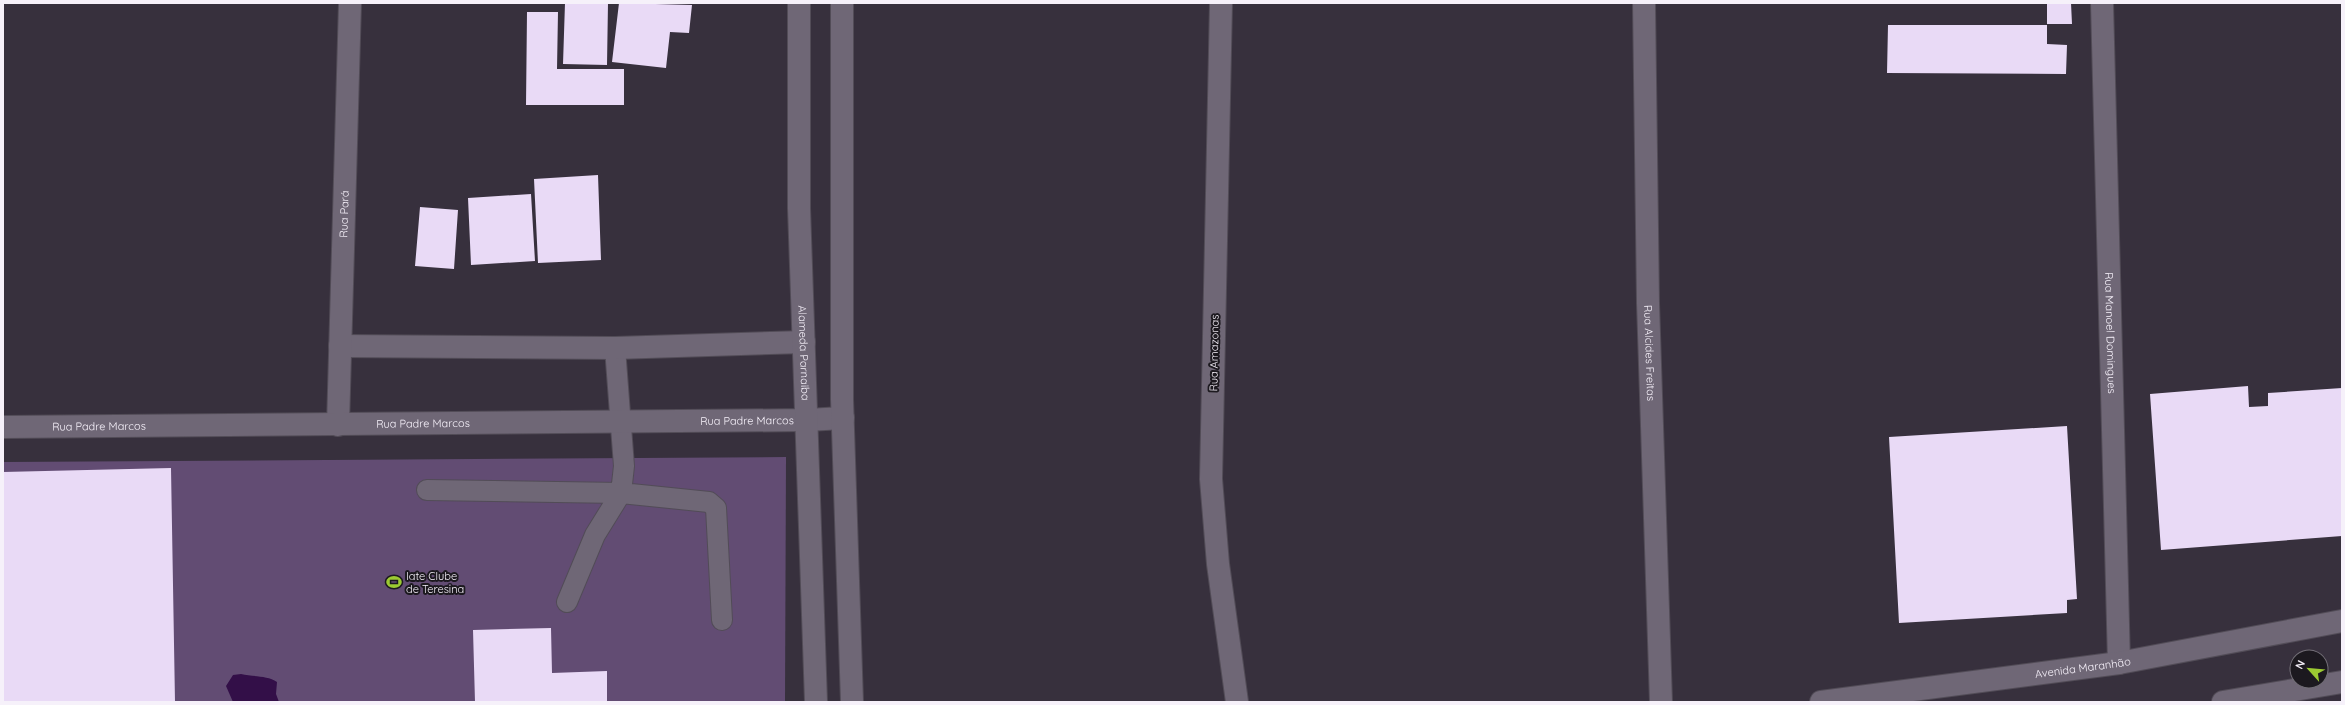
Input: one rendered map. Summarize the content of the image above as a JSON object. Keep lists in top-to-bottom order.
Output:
{
  "streets": {
    "street": [
      "Rua Pará",
      "Rua Manoel Domingues",
      "Alameda Parnaiba",
      "Rua Amazonas",
      "Rua Alcides Freitas",
      "Rua Padre Marcos",
      "Avenida Maranhão"
    ]
  },
  "crossings": [
    ["Rua Pará", "Rua Padre Marcos"],
    ["Rua Manoel Domingues", "Avenida Maranhão"],
    ["Alameda Parnaiba", "Rua Padre Marcos"]
  ],
  "places": {
    "sports": ["Iate Clube de Teresina"]
  },
  "north": "top left"
}
